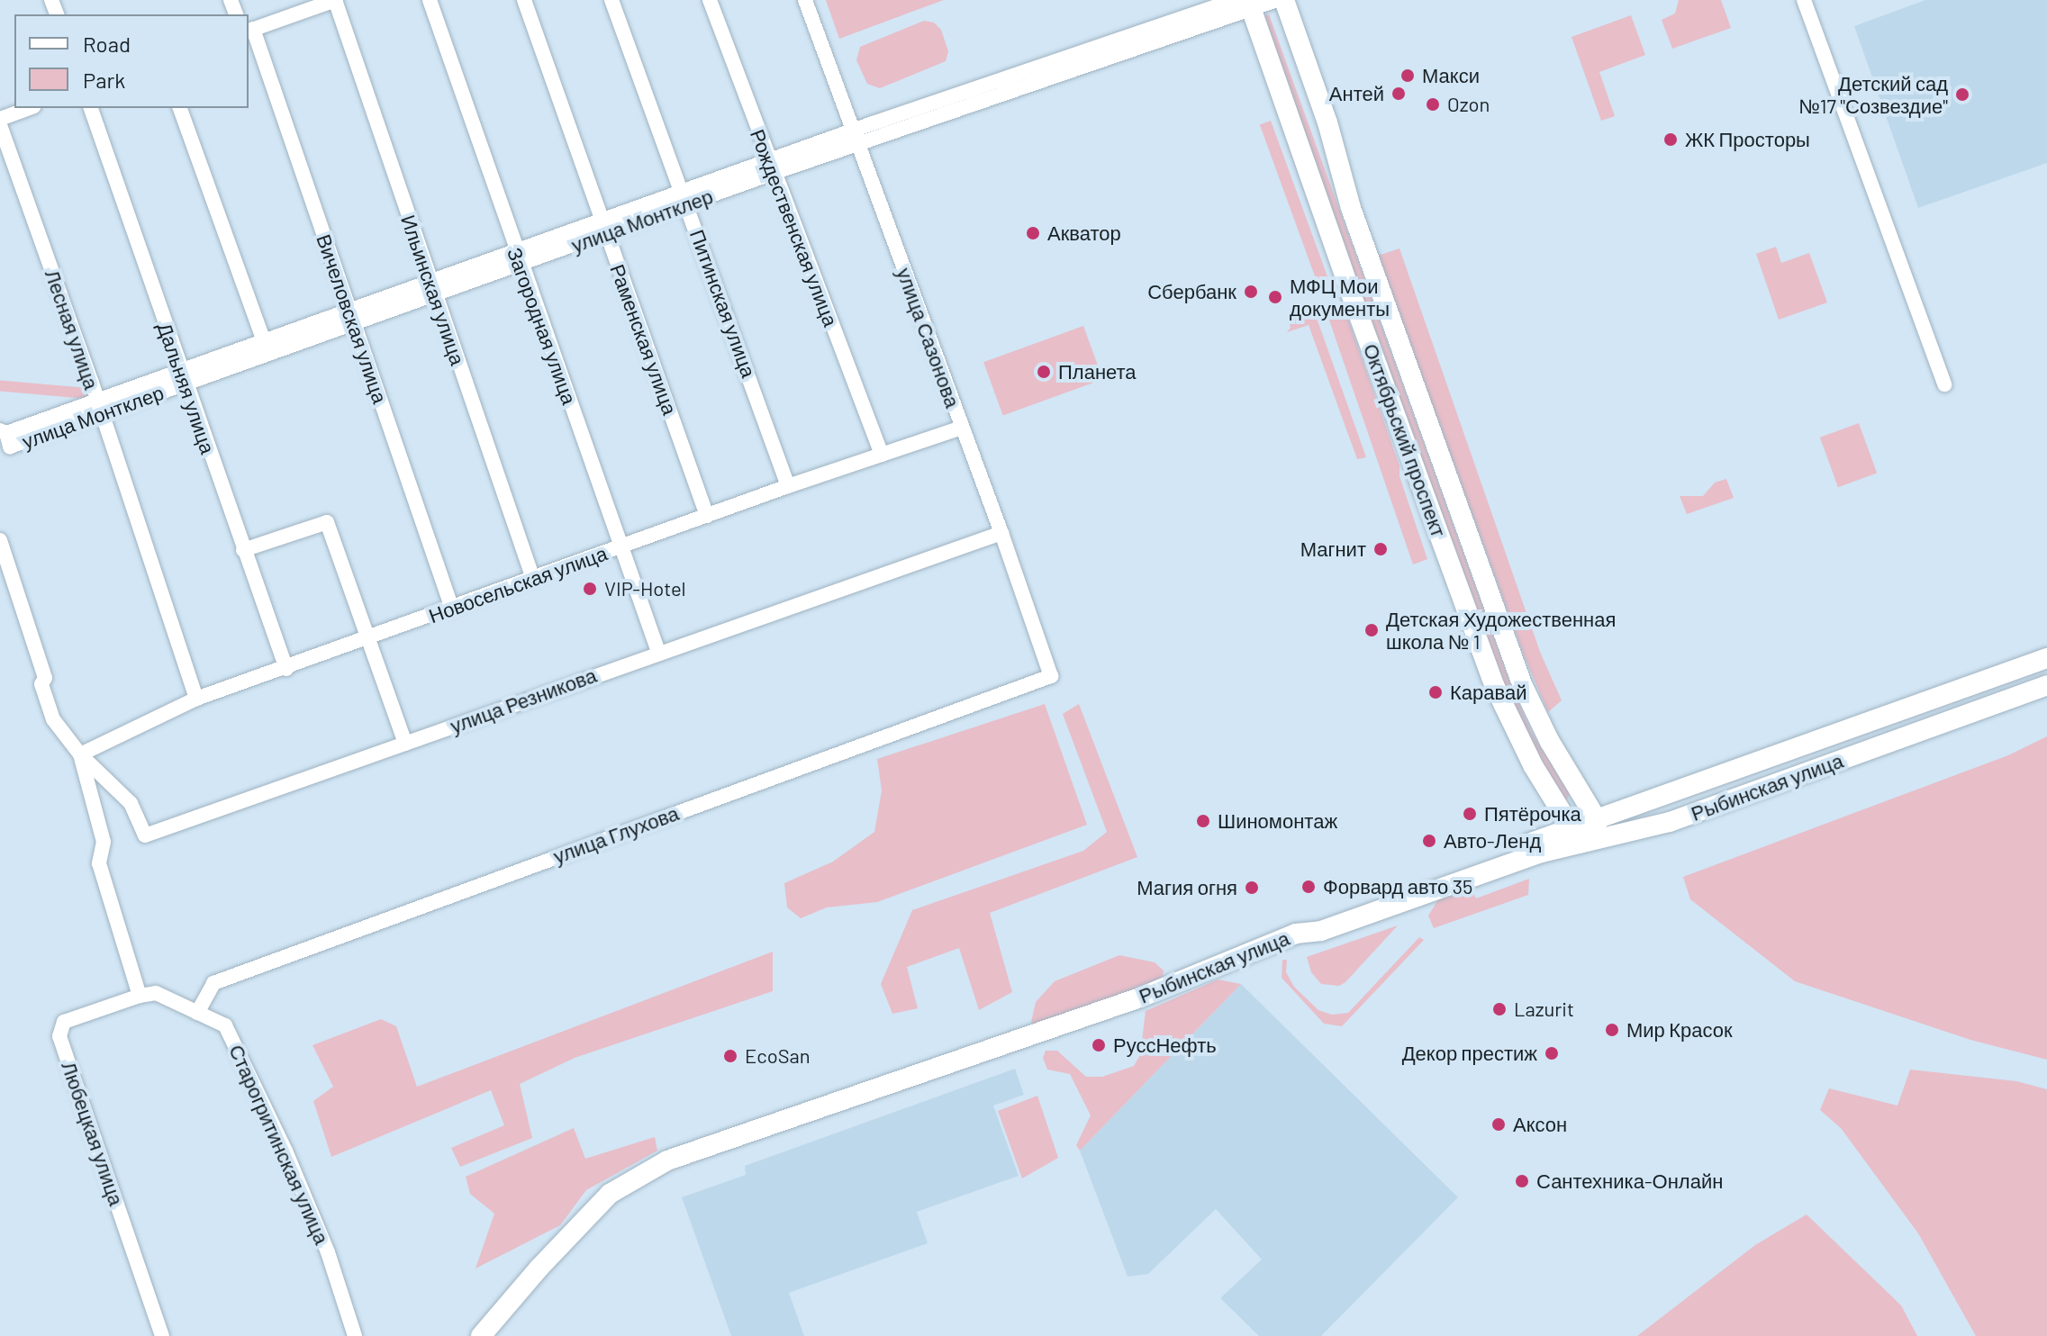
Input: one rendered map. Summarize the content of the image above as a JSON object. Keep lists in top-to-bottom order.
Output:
{
  "streets": {
    "main road": ["Октябрьский проспект", "Рыбинская улица"],
    "street": [
      "улица Монтклер",
      "Рождественская улица",
      "Ильинская улица",
      "Питинская улица",
      "Вичеловская улица",
      "Загородная улица",
      "Лесная улица",
      "улица Сазонова",
      "Раменская улица",
      "Дальняя улица",
      "Новосельская улица",
      "улица Резникова",
      "улица Глухова",
      "Любецкая улица",
      "Старогритинская улица"
    ]
  },
  "crossings": [
    ["улица Монтклер", "Рождественская улица"],
    ["улица Монтклер", "Ильинская улица"],
    ["улица Монтклер", "Питинская улица"],
    ["улица Монтклер", "Вичеловская улица"],
    ["улица Монтклер", "Загородная улица"],
    ["улица Монтклер", "Лесная улица"],
    ["улица Монтклер", "улица Сазонова"],
    ["улица Монтклер", "Раменская улица"],
    ["улица Монтклер", "Дальняя улица"],
    ["улица Монтклер", "Октябрьский проспект"],
    ["Рождественская улица", "Новосельская улица"],
    ["Ильинская улица", "Новосельская улица"],
    ["Питинская улица", "Новосельская улица"],
    ["Вичеловская улица", "Новосельская улица"],
    ["Загородная улица", "Новосельская улица"],
    ["Загородная улица", "улица Резникова"],
    ["Лесная улица", "Новосельская улица"],
    ["улица Сазонова", "Новосельская улица"],
    ["улица Сазонова", "улица Резникова"],
    ["улица Сазонова", "улица Глухова"],
    ["Раменская улица", "Новосельская улица"],
    ["Дальняя улица", "Новосельская улица"],
    ["Октябрьский проспект", "Рыбинская улица"],
    ["Новосельская улица", "улица Резникова"],
    ["улица Глухова", "Старогритинская улица"],
    ["Любецкая улица", "Старогритинская улица"]
  ],
  "places": [
    "Макси",
    "Антей",
    "Детский сад №17 \"Созвездие\"",
    "Ozon",
    "ЖК Просторы",
    "Акватор",
    "Сбербанк",
    "МФЦ Мои документы",
    "Планета",
    "Магнит",
    "VIP-Hotel",
    "Детская Художественная школа № 1",
    "Каравай",
    "Пятёрочка",
    "Шиномонтаж",
    "Авто-Ленд",
    "Форвард авто 35",
    "Магия огня",
    "Lazurit",
    "Мир Красок",
    "РуссНефть",
    "Декор престиж",
    "EcoSan",
    "Аксон",
    "Сантехника-Онлайн"
  ],
  "legend": ["Road", "Park"]
}
